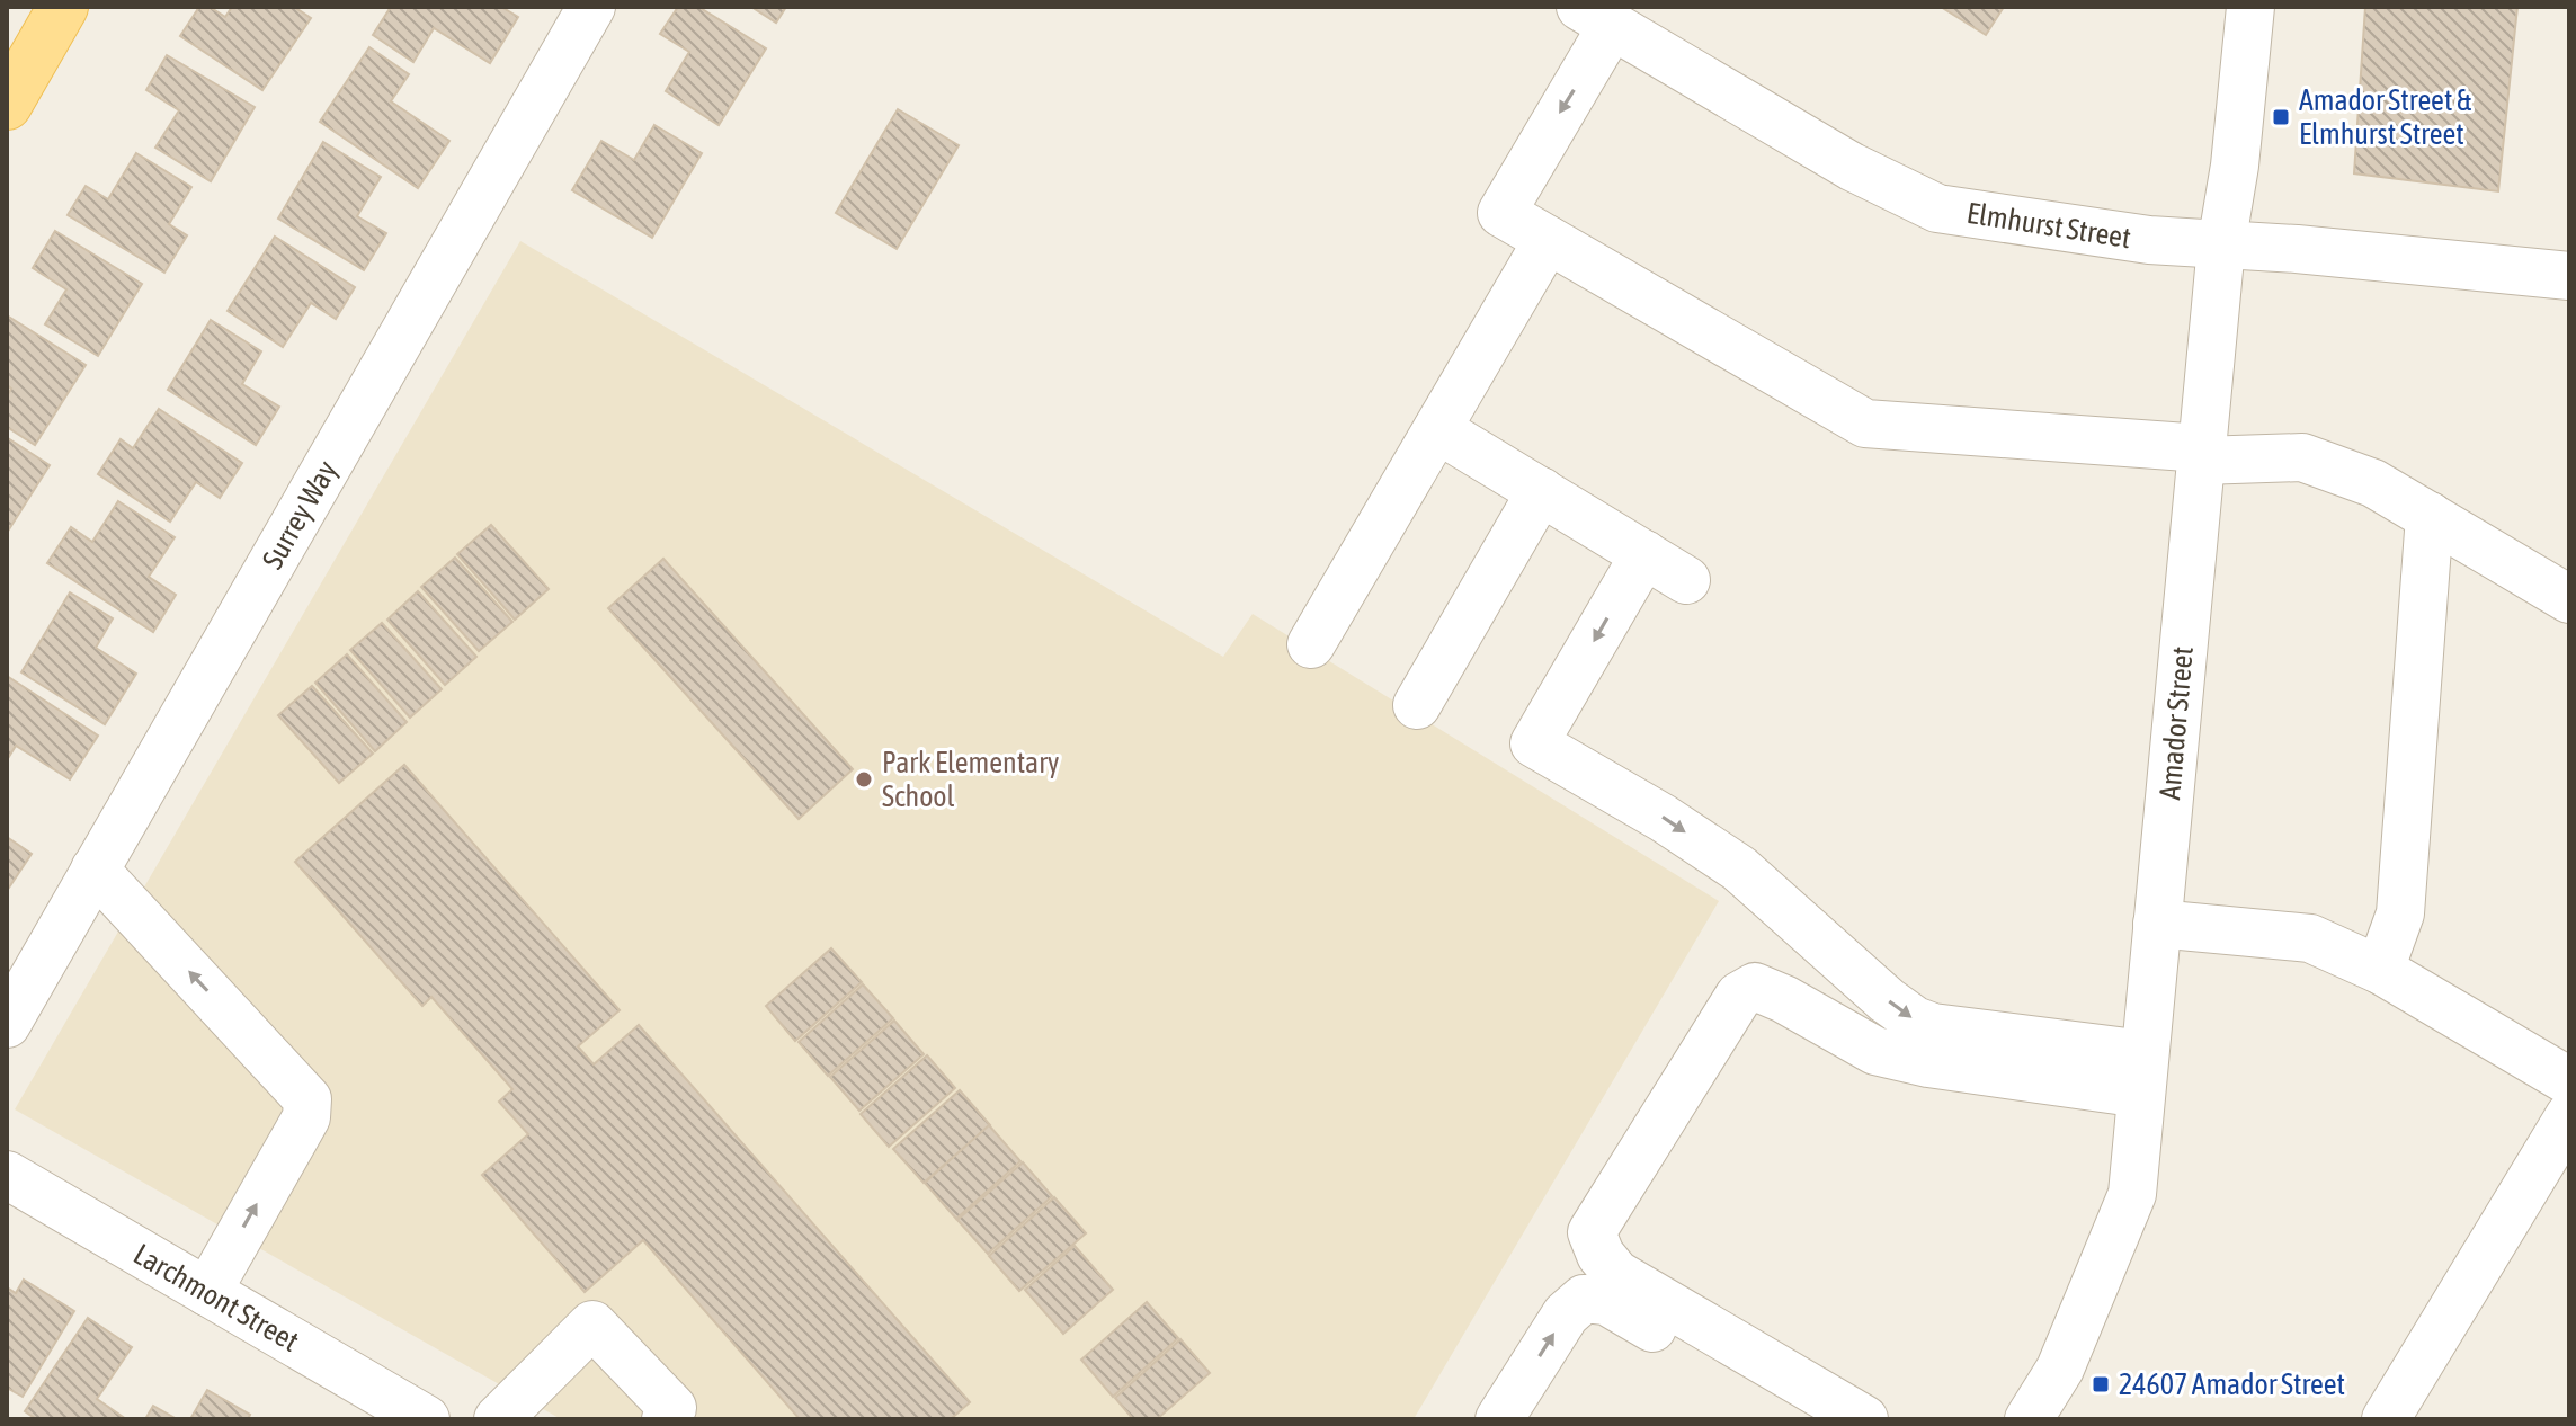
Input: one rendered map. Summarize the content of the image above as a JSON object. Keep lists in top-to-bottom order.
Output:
{
  "streets": {
    "street": [
      "Elmhurst Street",
      "Surrey Way",
      "Amador Street",
      "Larchmont Street"
    ]
  },
  "crossings": [
    ["Elmhurst Street", "Amador Street"]
  ],
  "places": {
    "transit": ["Amador Street & Elmhurst Street", "24607 Amador Street"],
    "other": ["Park Elementary School"]
  }
}
